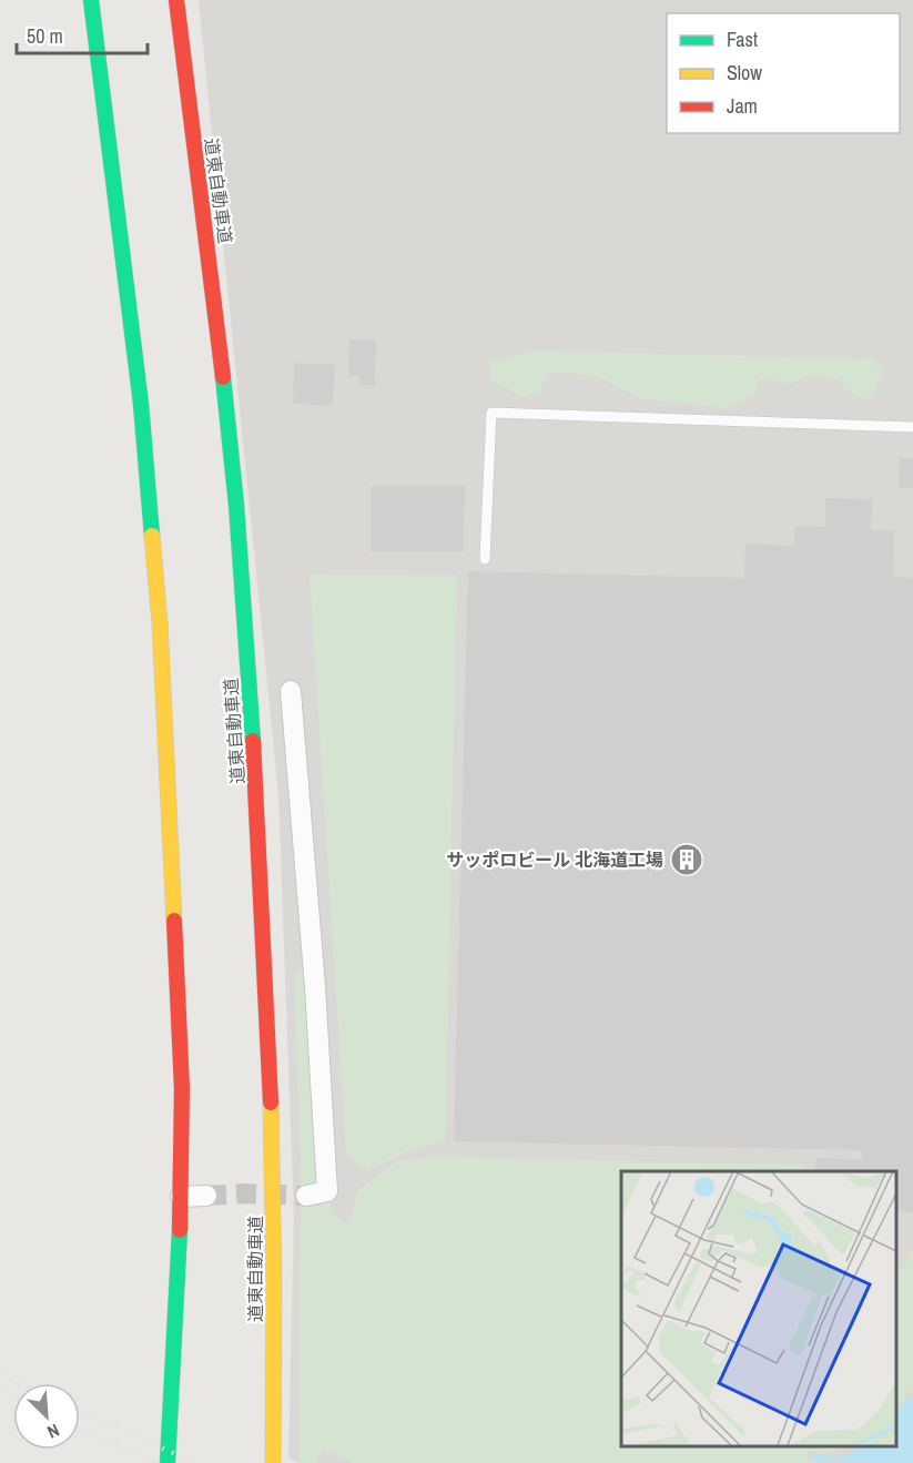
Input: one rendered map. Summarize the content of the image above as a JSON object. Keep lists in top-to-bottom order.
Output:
{
  "streets": {
    "main road": ["道東自動車道"]
  },
  "places": {
    "building": ["サッポロビール 北海道工場"]
  },
  "legend": ["Fast", "Slow", "Jam"],
  "scale_bar": "50 m",
  "north": "bottom right"
}
